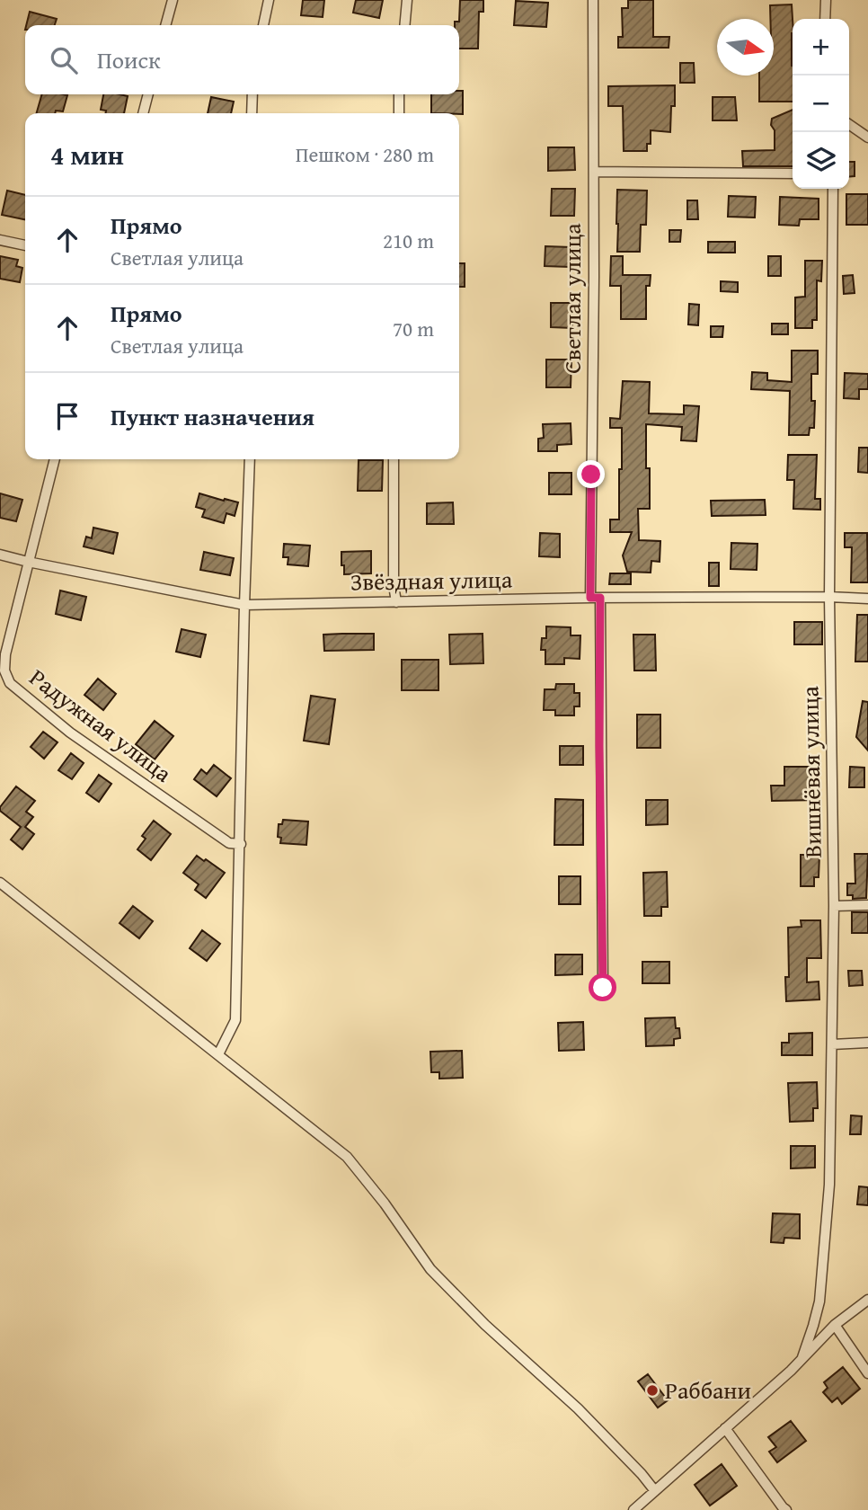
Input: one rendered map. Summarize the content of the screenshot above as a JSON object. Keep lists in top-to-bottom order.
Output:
{
  "streets": {
    "street": [
      "Светлая улица",
      "Звёздная улица",
      "Радужная улица",
      "Вишнёвая улица"
    ]
  },
  "crossings": [
    ["Светлая улица", "Звёздная улица"],
    ["Звёздная улица", "Радужная улица"],
    ["Звёздная улица", "Вишнёвая улица"]
  ],
  "places": ["Раббани"],
  "north": "right",
  "page": {
    "map_buttons": ["+", "−"],
    "search": "Поиск",
    "heading": ["4 мин", "Пешком · 280 m"],
    "list": [
      ["Прямо", "Светлая улица", "210 m"],
      ["Прямо", "Светлая улица", "70 m"],
      "Пункт назначения"
    ]
  }
}
